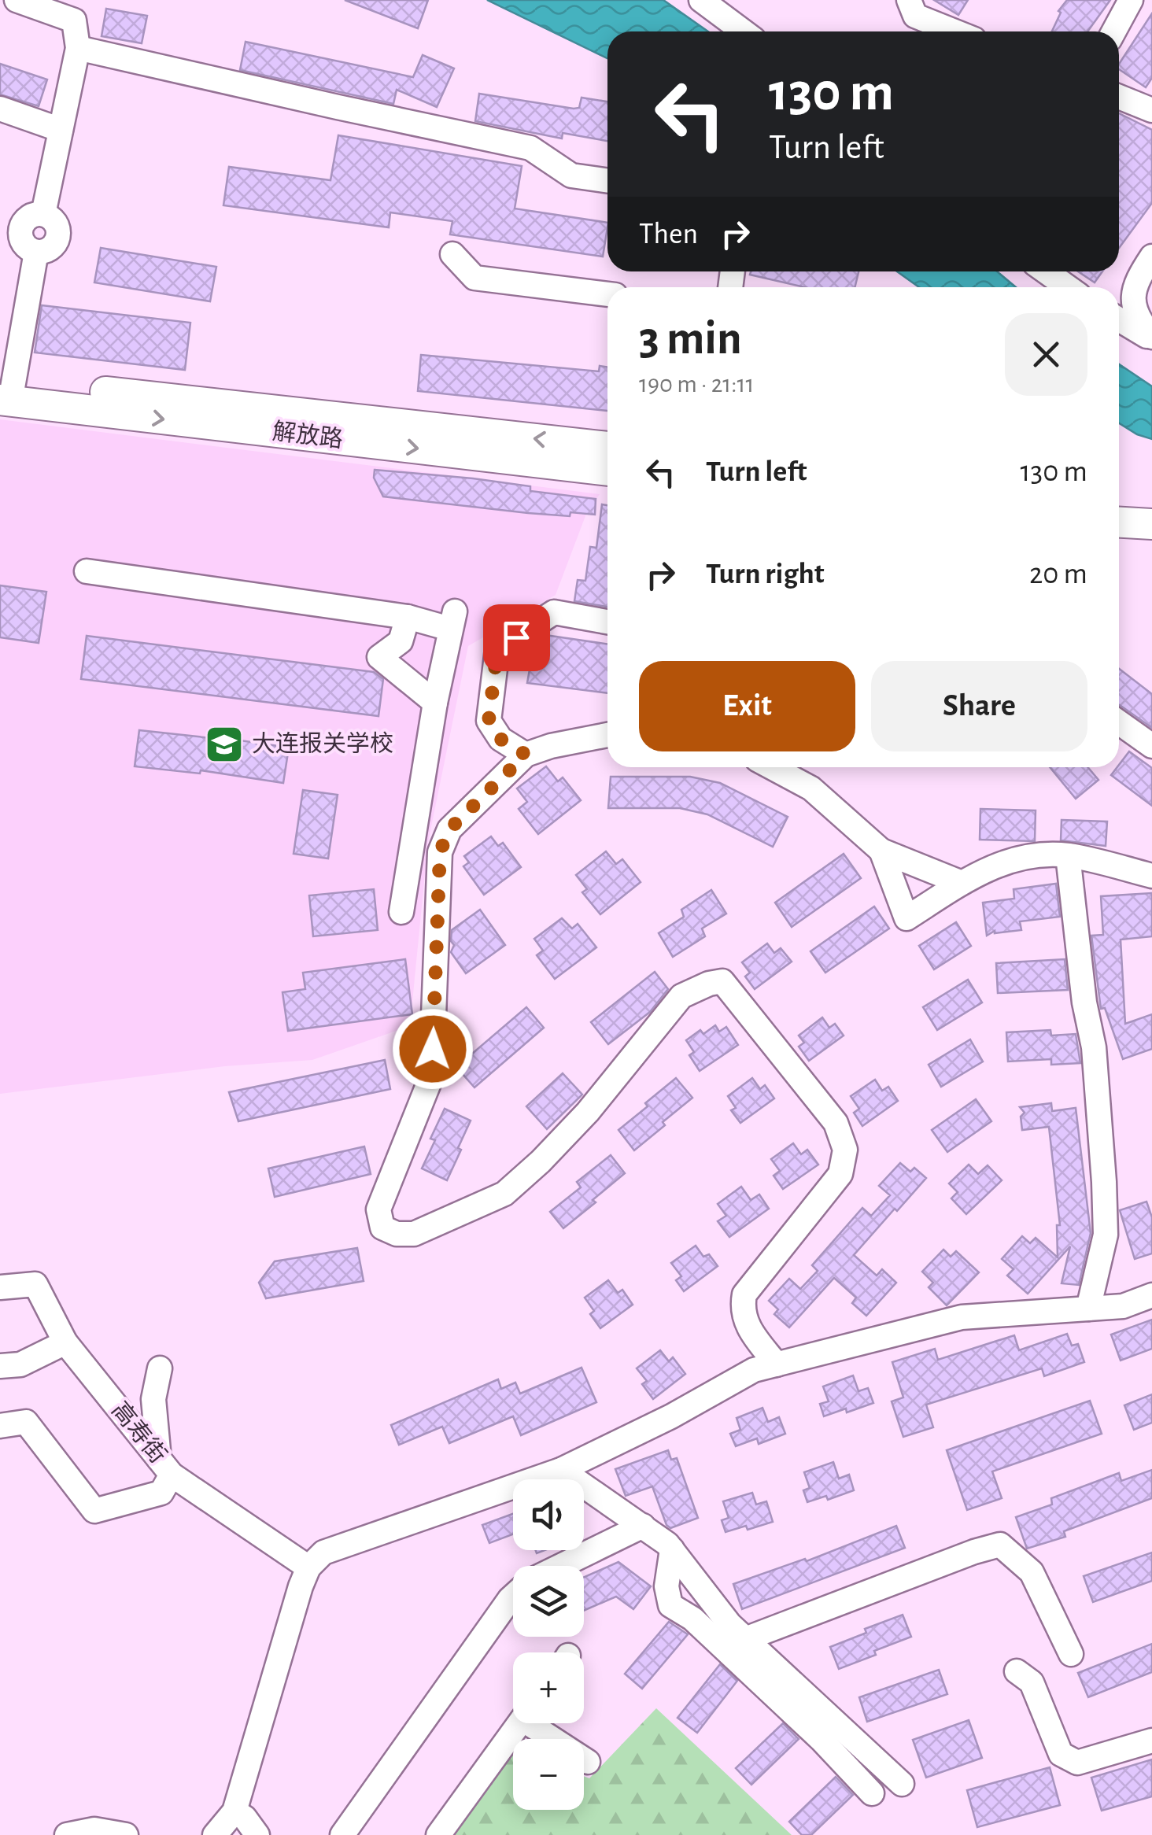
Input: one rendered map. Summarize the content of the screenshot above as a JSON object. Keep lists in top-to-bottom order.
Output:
{
  "streets": {
    "main road": ["解放路"],
    "street": ["高寿街"]
  },
  "places": {
    "school or university": ["大连报关学校"]
  },
  "page": {
    "turn": ["130 m", "Turn left"],
    "then": "Then",
    "heading": ["3 min", "190 m · 21:11"],
    "list": [
      {
        "name": "Turn left",
        "value": "130 m"
      },
      {
        "name": "Turn right",
        "value": "20 m"
      }
    ],
    "buttons": ["Exit", "Share"],
    "map_buttons": ["+", "−"]
  }
}
